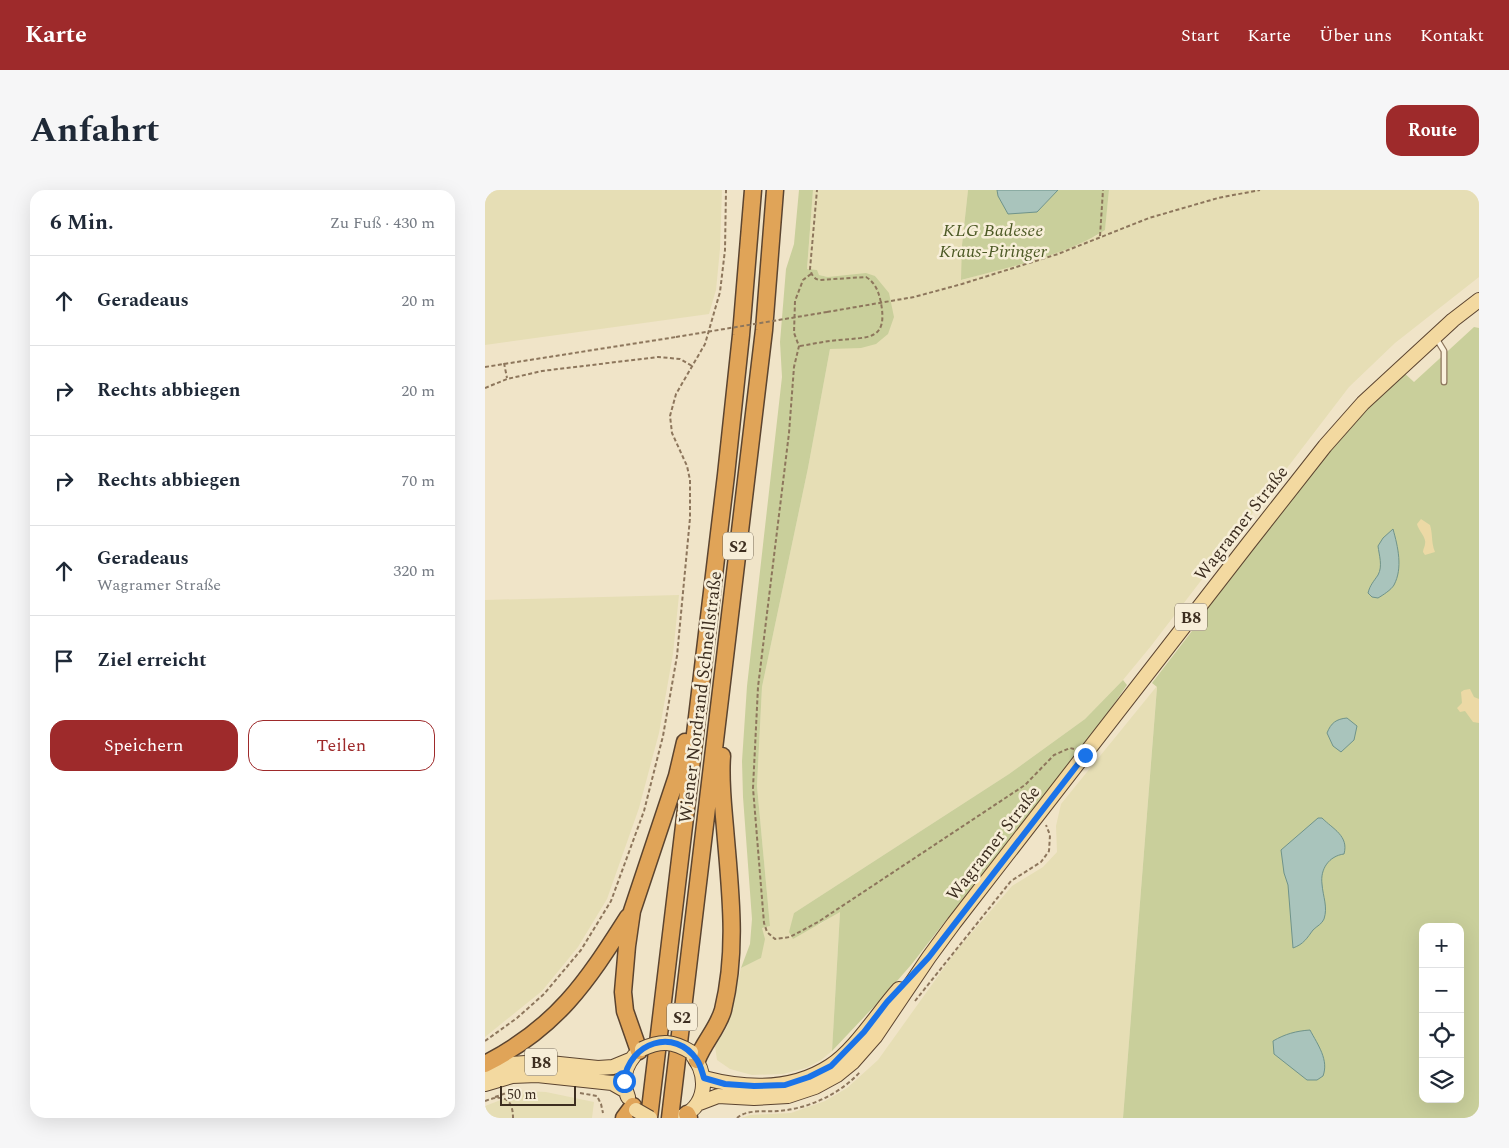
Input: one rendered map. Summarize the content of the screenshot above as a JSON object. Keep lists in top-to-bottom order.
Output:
{
  "streets": {
    "highway": ["S2", "Wiener Nordrand Schnellstraße"],
    "main road": ["Wagramer Straße", "B8"]
  },
  "crossings": [
    ["Wagramer Straße", "B8"]
  ],
  "parks": ["KLG Badesee Kraus-Piringer"],
  "scale_bar": "50 m",
  "page": {
    "header": "Karte",
    "nav": [
      "Start",
      "Karte",
      "Über uns",
      "Kontakt"
    ],
    "title": "Anfahrt",
    "buttons": [
      "Route",
      ["Speichern", "Teilen"]
    ],
    "heading": ["6 Min.", "Zu Fuß · 430 m"],
    "list": [
      ["Geradeaus", "20 m"],
      ["Rechts abbiegen", "20 m"],
      ["Rechts abbiegen", "70 m"],
      ["Geradeaus", "Wagramer Straße", "320 m"],
      "Ziel erreicht"
    ],
    "map_buttons": ["+", "−"],
    "scale": "50 m"
  }
}
